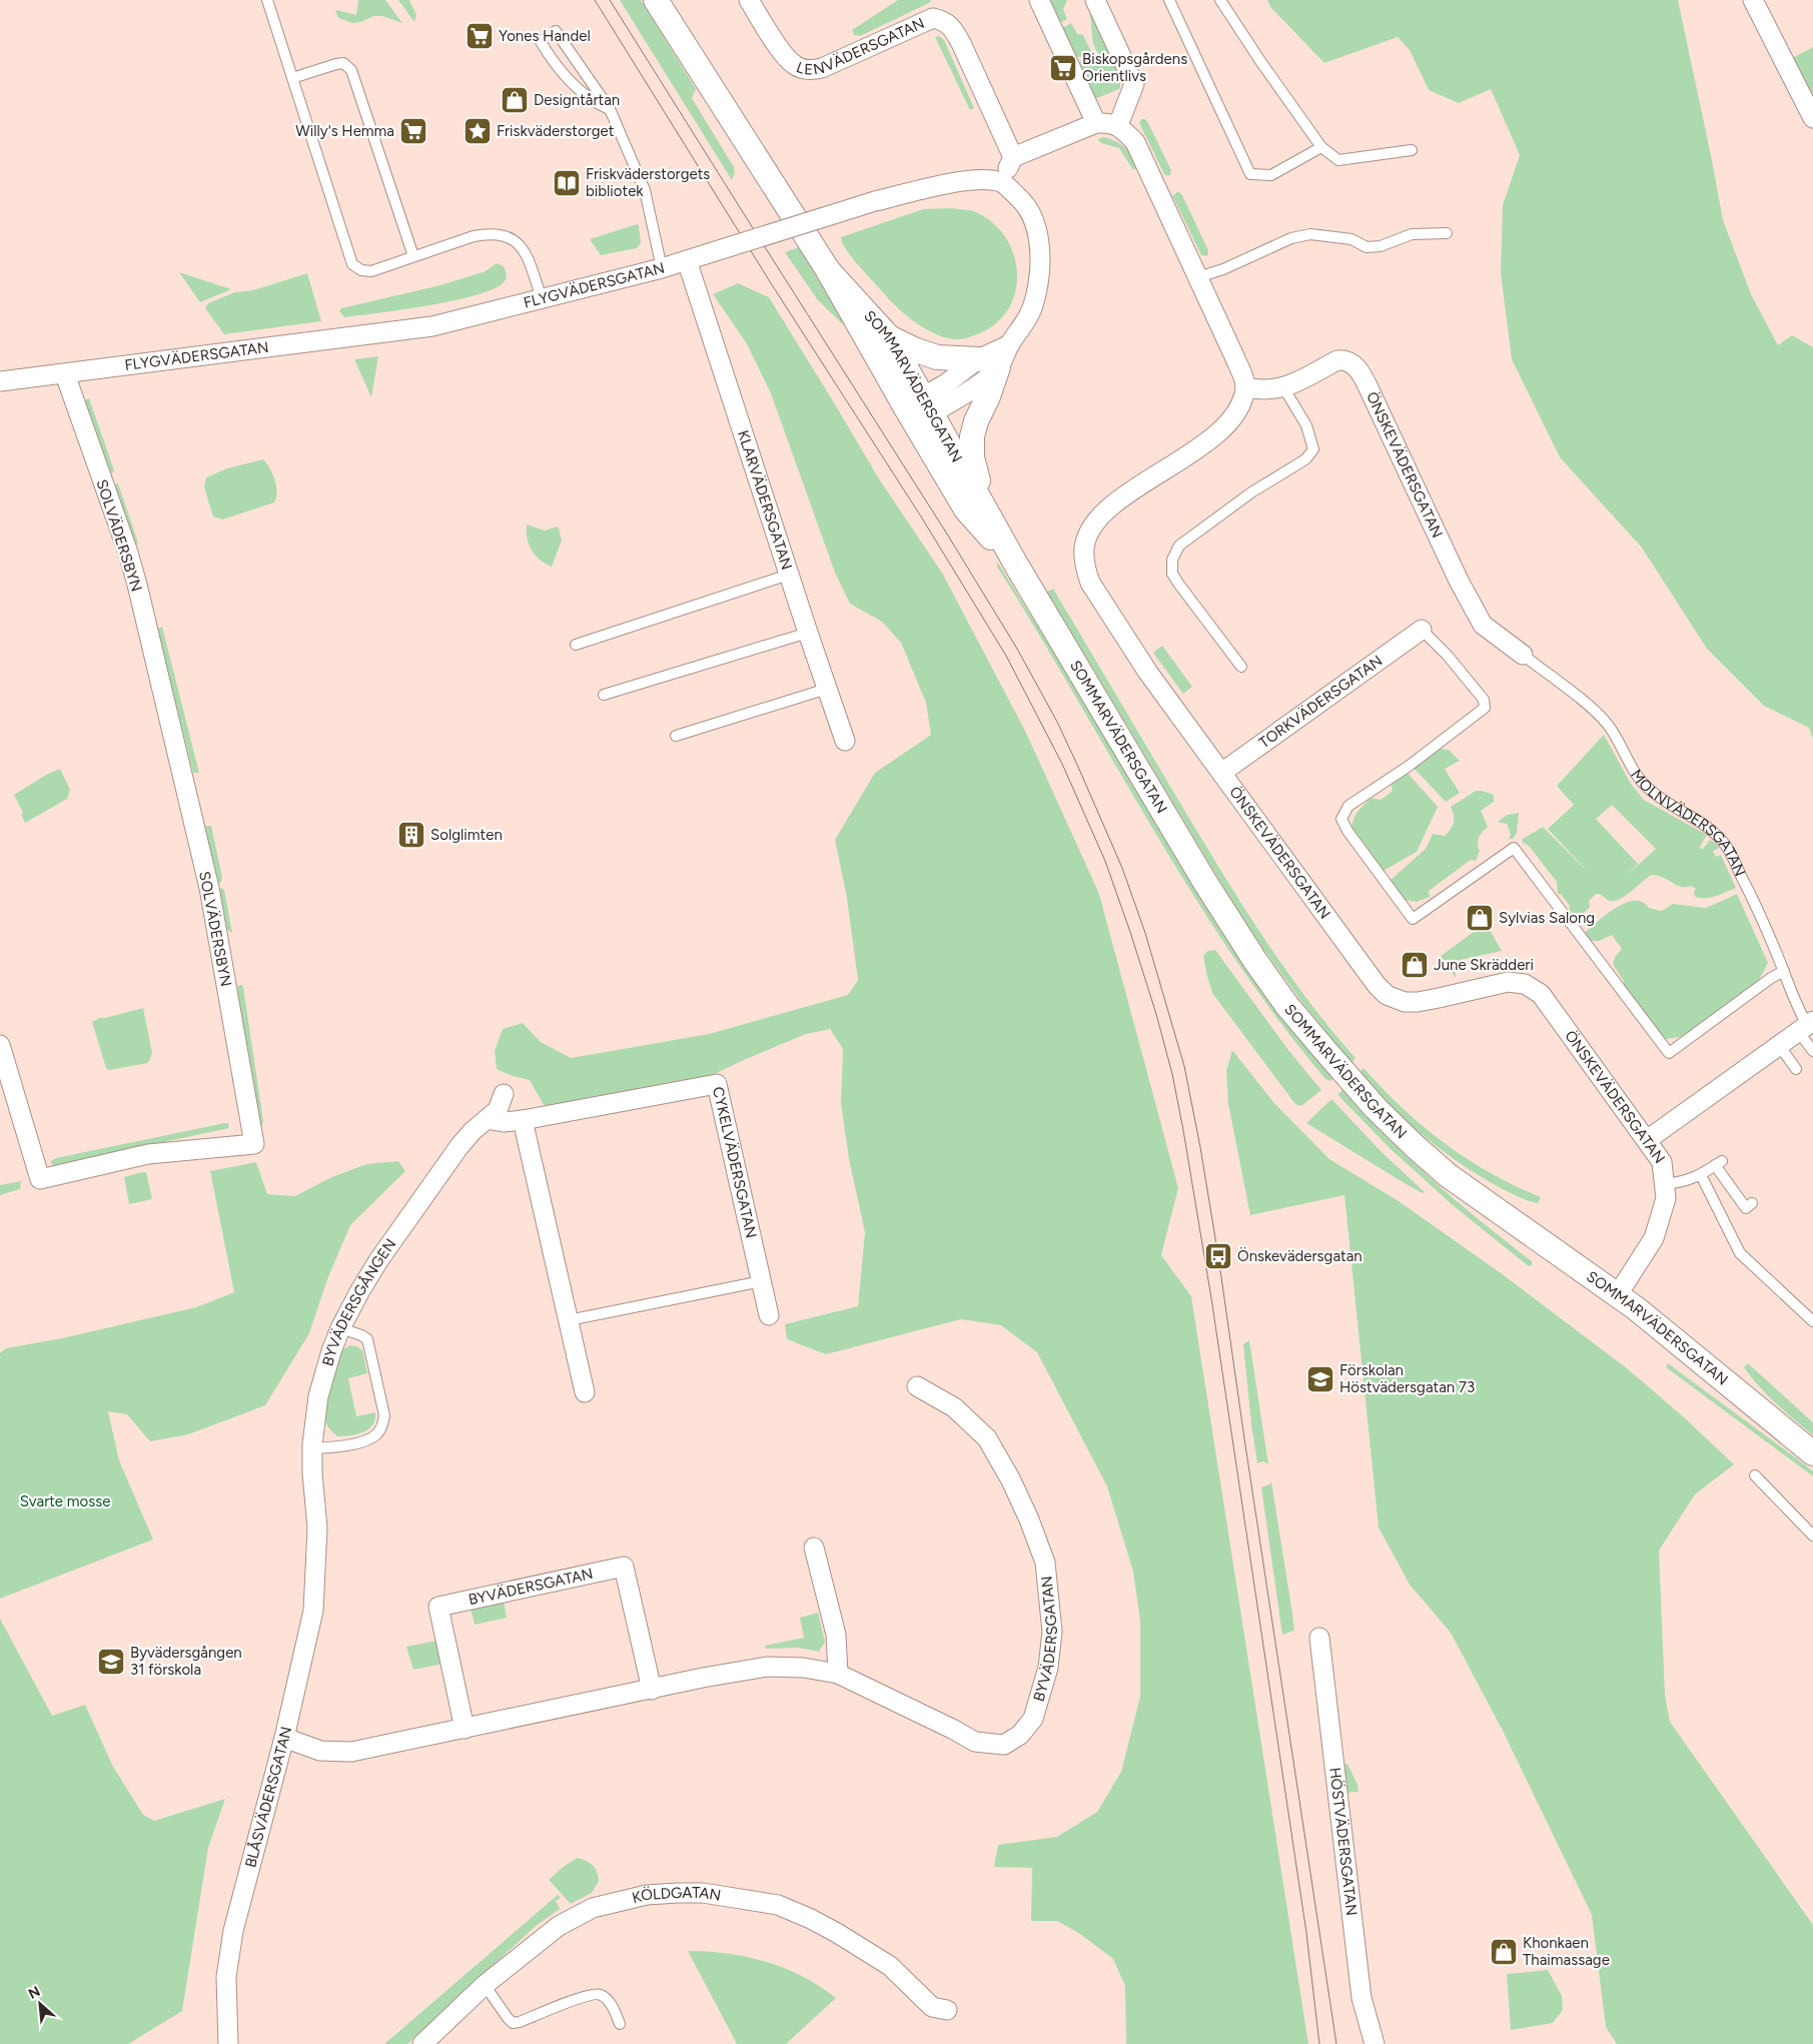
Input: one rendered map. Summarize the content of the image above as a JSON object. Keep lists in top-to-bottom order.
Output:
{
  "streets": {
    "street": [
      "LENVÄDERSGATAN",
      "FLYGVÄDERSGATAN",
      "SOMMARVÄDERSGATAN",
      "ÖNSKEVÄDERSGATAN",
      "KLARVÄDERSGATAN",
      "SOLVÄDERSBYN",
      "TORKVÄDERSGATAN",
      "CYKELVÄDERSGATAN",
      "BYVÄDERSGÅNGEN",
      "BYVÄDERSGATAN",
      "BLÅSVÄDERSGATAN",
      "HÖSTVÄDERSGATAN",
      "KÖLDGATAN"
    ],
    "lane": ["MOLNVÄDERSGATAN"]
  },
  "crossings": [
    ["FLYGVÄDERSGATAN", "KLARVÄDERSGATAN"],
    ["FLYGVÄDERSGATAN", "SOLVÄDERSBYN"],
    ["SOMMARVÄDERSGATAN", "ÖNSKEVÄDERSGATAN"],
    ["ÖNSKEVÄDERSGATAN", "TORKVÄDERSGATAN"],
    ["ÖNSKEVÄDERSGATAN", "MOLNVÄDERSGATAN"],
    ["CYKELVÄDERSGATAN", "BYVÄDERSGÅNGEN"],
    ["BYVÄDERSGÅNGEN", "BLÅSVÄDERSGATAN"],
    ["BYVÄDERSGATAN", "BLÅSVÄDERSGATAN"]
  ],
  "parks": ["Svarte mosse"],
  "places": {
    "supermarket": ["Yones Handel", "Biskopsgårdens Orientlivs", "Willy's Hemma"],
    "shop": [
      "Designtårtan",
      "Sylvias Salong",
      "June Skrädderi",
      "Khonkaen Thaimassage"
    ],
    "place": ["Friskväderstorget"],
    "library": ["Friskväderstorgets bibliotek"],
    "building": ["Solglimten"],
    "bus stop": ["Önskevädersgatan"],
    "school or university": ["Förskolan Höstvädersgatan 73", "Byvädersgången 31 förskola"]
  },
  "north": "top left"
}
